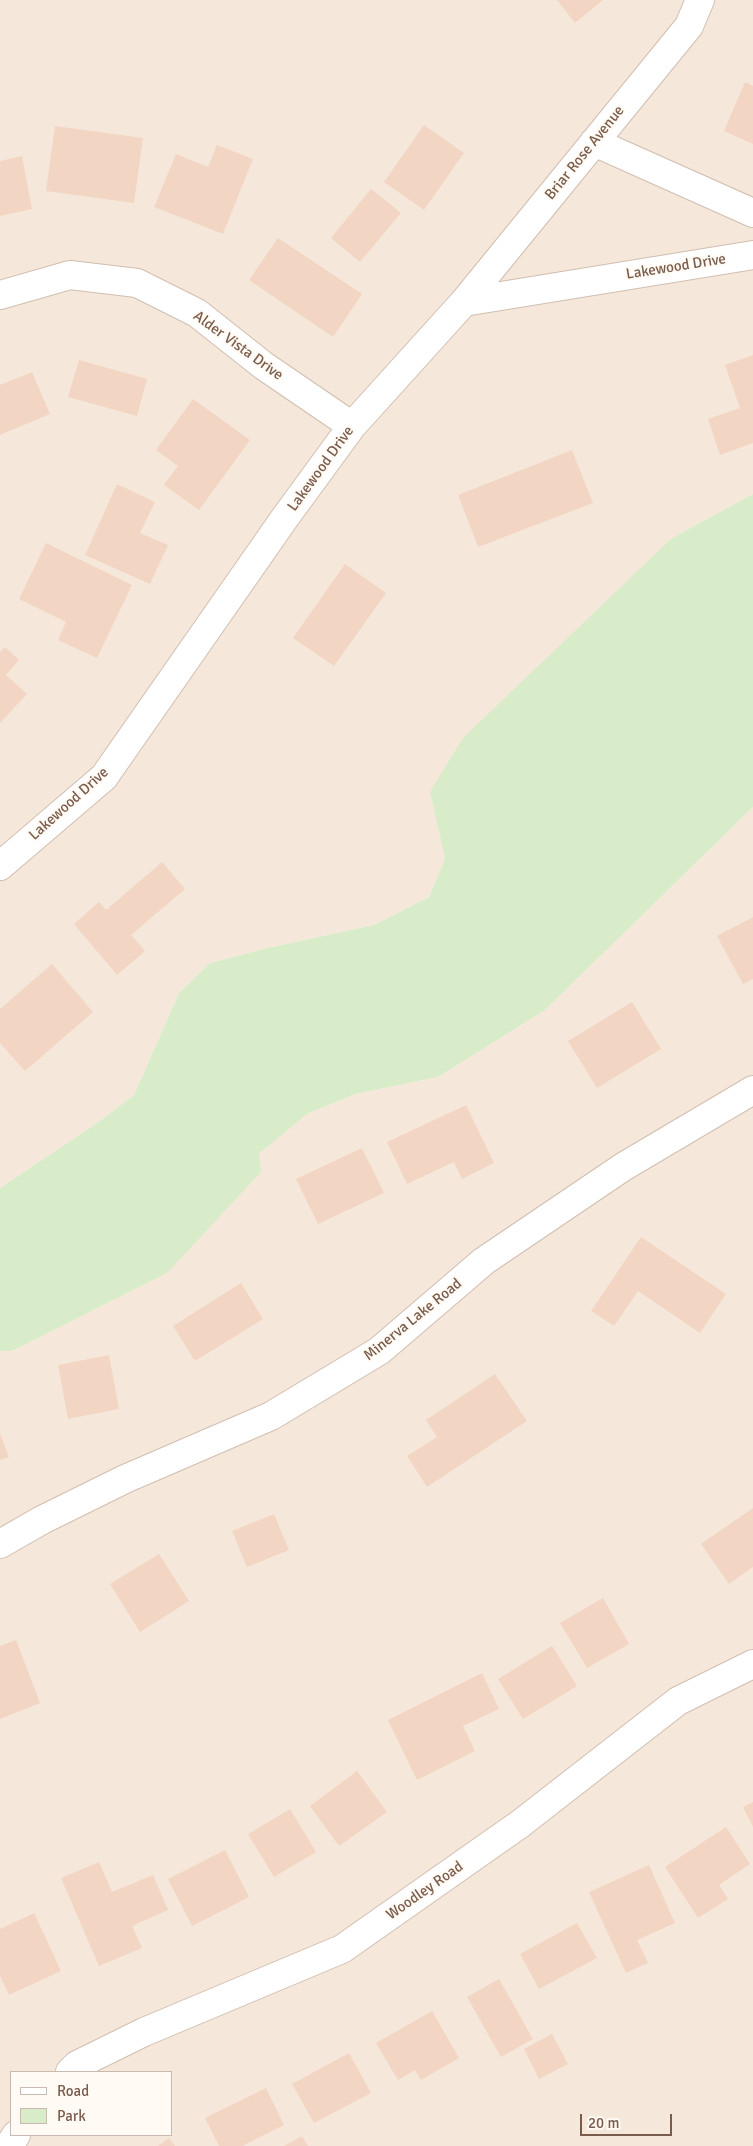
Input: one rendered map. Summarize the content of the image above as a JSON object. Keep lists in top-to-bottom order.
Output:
{
  "streets": {
    "street": [
      "Briar Rose Avenue",
      "Lakewood Drive",
      "Alder Vista Drive",
      "Minerva Lake Road",
      "Woodley Road"
    ]
  },
  "crossings": [
    ["Briar Rose Avenue", "Lakewood Drive"],
    ["Lakewood Drive", "Alder Vista Drive"]
  ],
  "legend": ["Road", "Park"],
  "scale_bar": "20 m"
}
